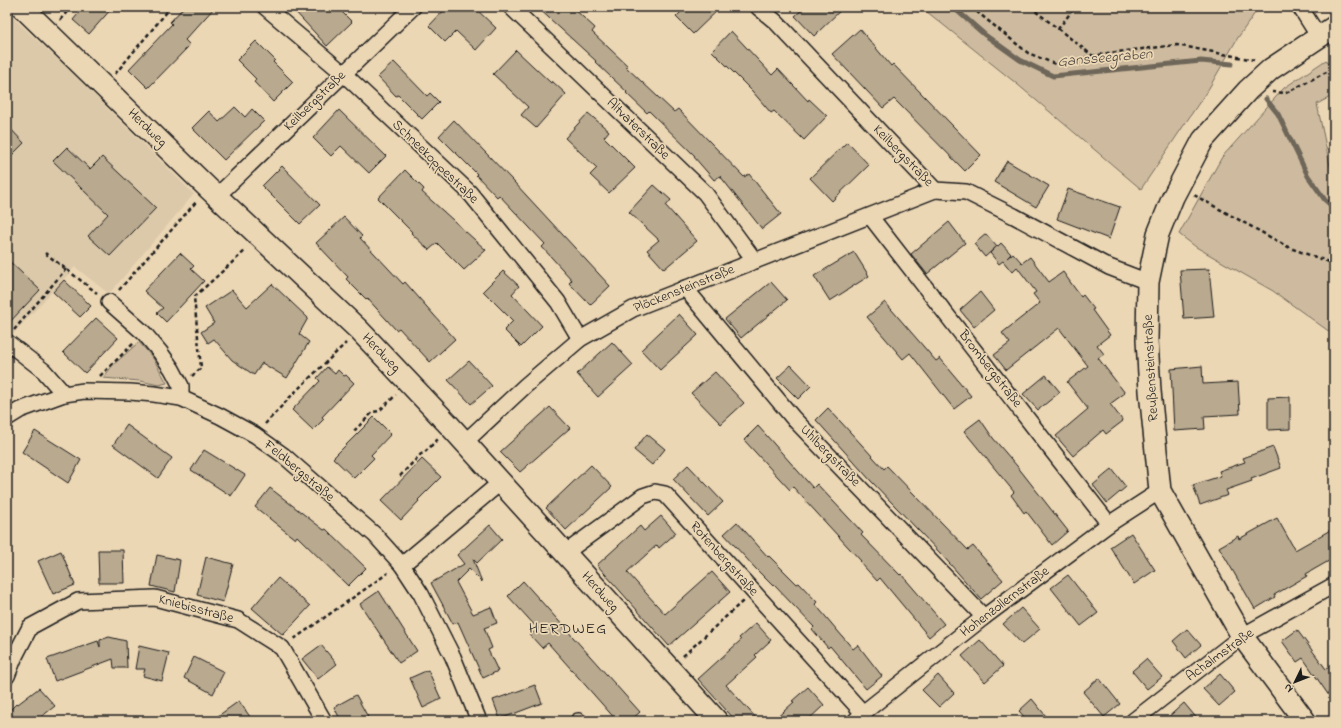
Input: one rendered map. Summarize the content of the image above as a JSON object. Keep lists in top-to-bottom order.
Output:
{
  "streets": {
    "street": [
      "Keilbergstraße",
      "Herdweg",
      "Altvaterstraße",
      "Schneekoppestraße",
      "Plöckensteinstraße",
      "Reußensteinstraße",
      "Brombergstraße",
      "Uhlbergstraße",
      "Feldbergstraße",
      "Rotenbergstraße",
      "Hohenzollernstraße",
      "Kniebisstraße",
      "Achalmstraße"
    ]
  },
  "crossings": [
    ["Keilbergstraße", "Herdweg"],
    ["Keilbergstraße", "Schneekoppestraße"],
    ["Keilbergstraße", "Plöckensteinstraße"],
    ["Keilbergstraße", "Reußensteinstraße"],
    ["Herdweg", "Plöckensteinstraße"],
    ["Herdweg", "Rotenbergstraße"],
    ["Altvaterstraße", "Plöckensteinstraße"],
    ["Schneekoppestraße", "Plöckensteinstraße"],
    ["Plöckensteinstraße", "Brombergstraße"],
    ["Plöckensteinstraße", "Uhlbergstraße"],
    ["Reußensteinstraße", "Hohenzollernstraße"],
    ["Reußensteinstraße", "Achalmstraße"],
    ["Brombergstraße", "Hohenzollernstraße"],
    ["Uhlbergstraße", "Hohenzollernstraße"],
    ["Rotenbergstraße", "Hohenzollernstraße"]
  ],
  "districts": ["HERDWEG"],
  "water": ["Gansseegraben"],
  "north": "bottom left"
}
